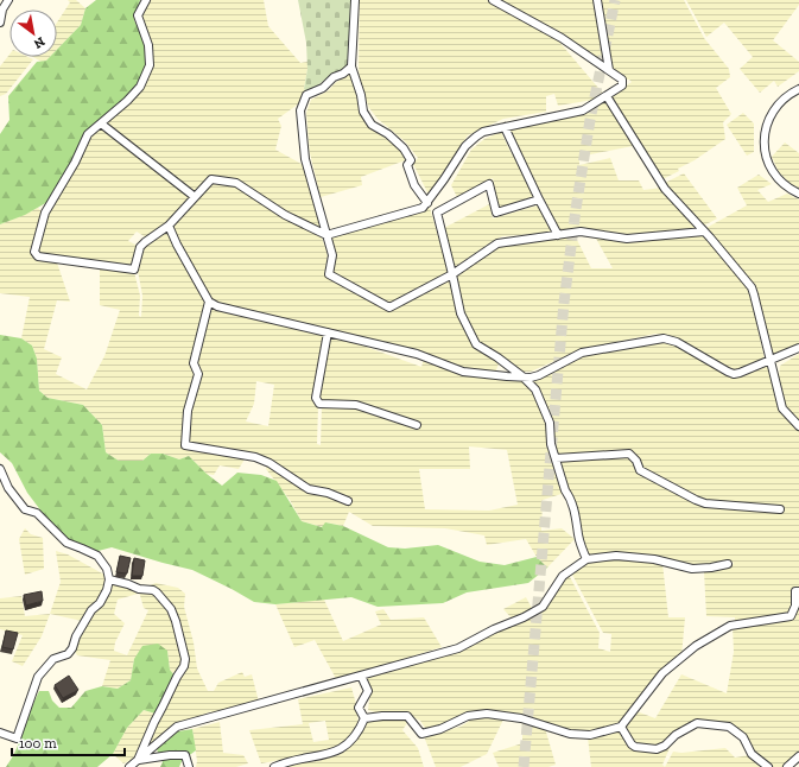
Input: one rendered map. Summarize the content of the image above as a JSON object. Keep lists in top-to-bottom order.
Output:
{
  "scale_bar": "100 m",
  "north": "bottom right"
}
